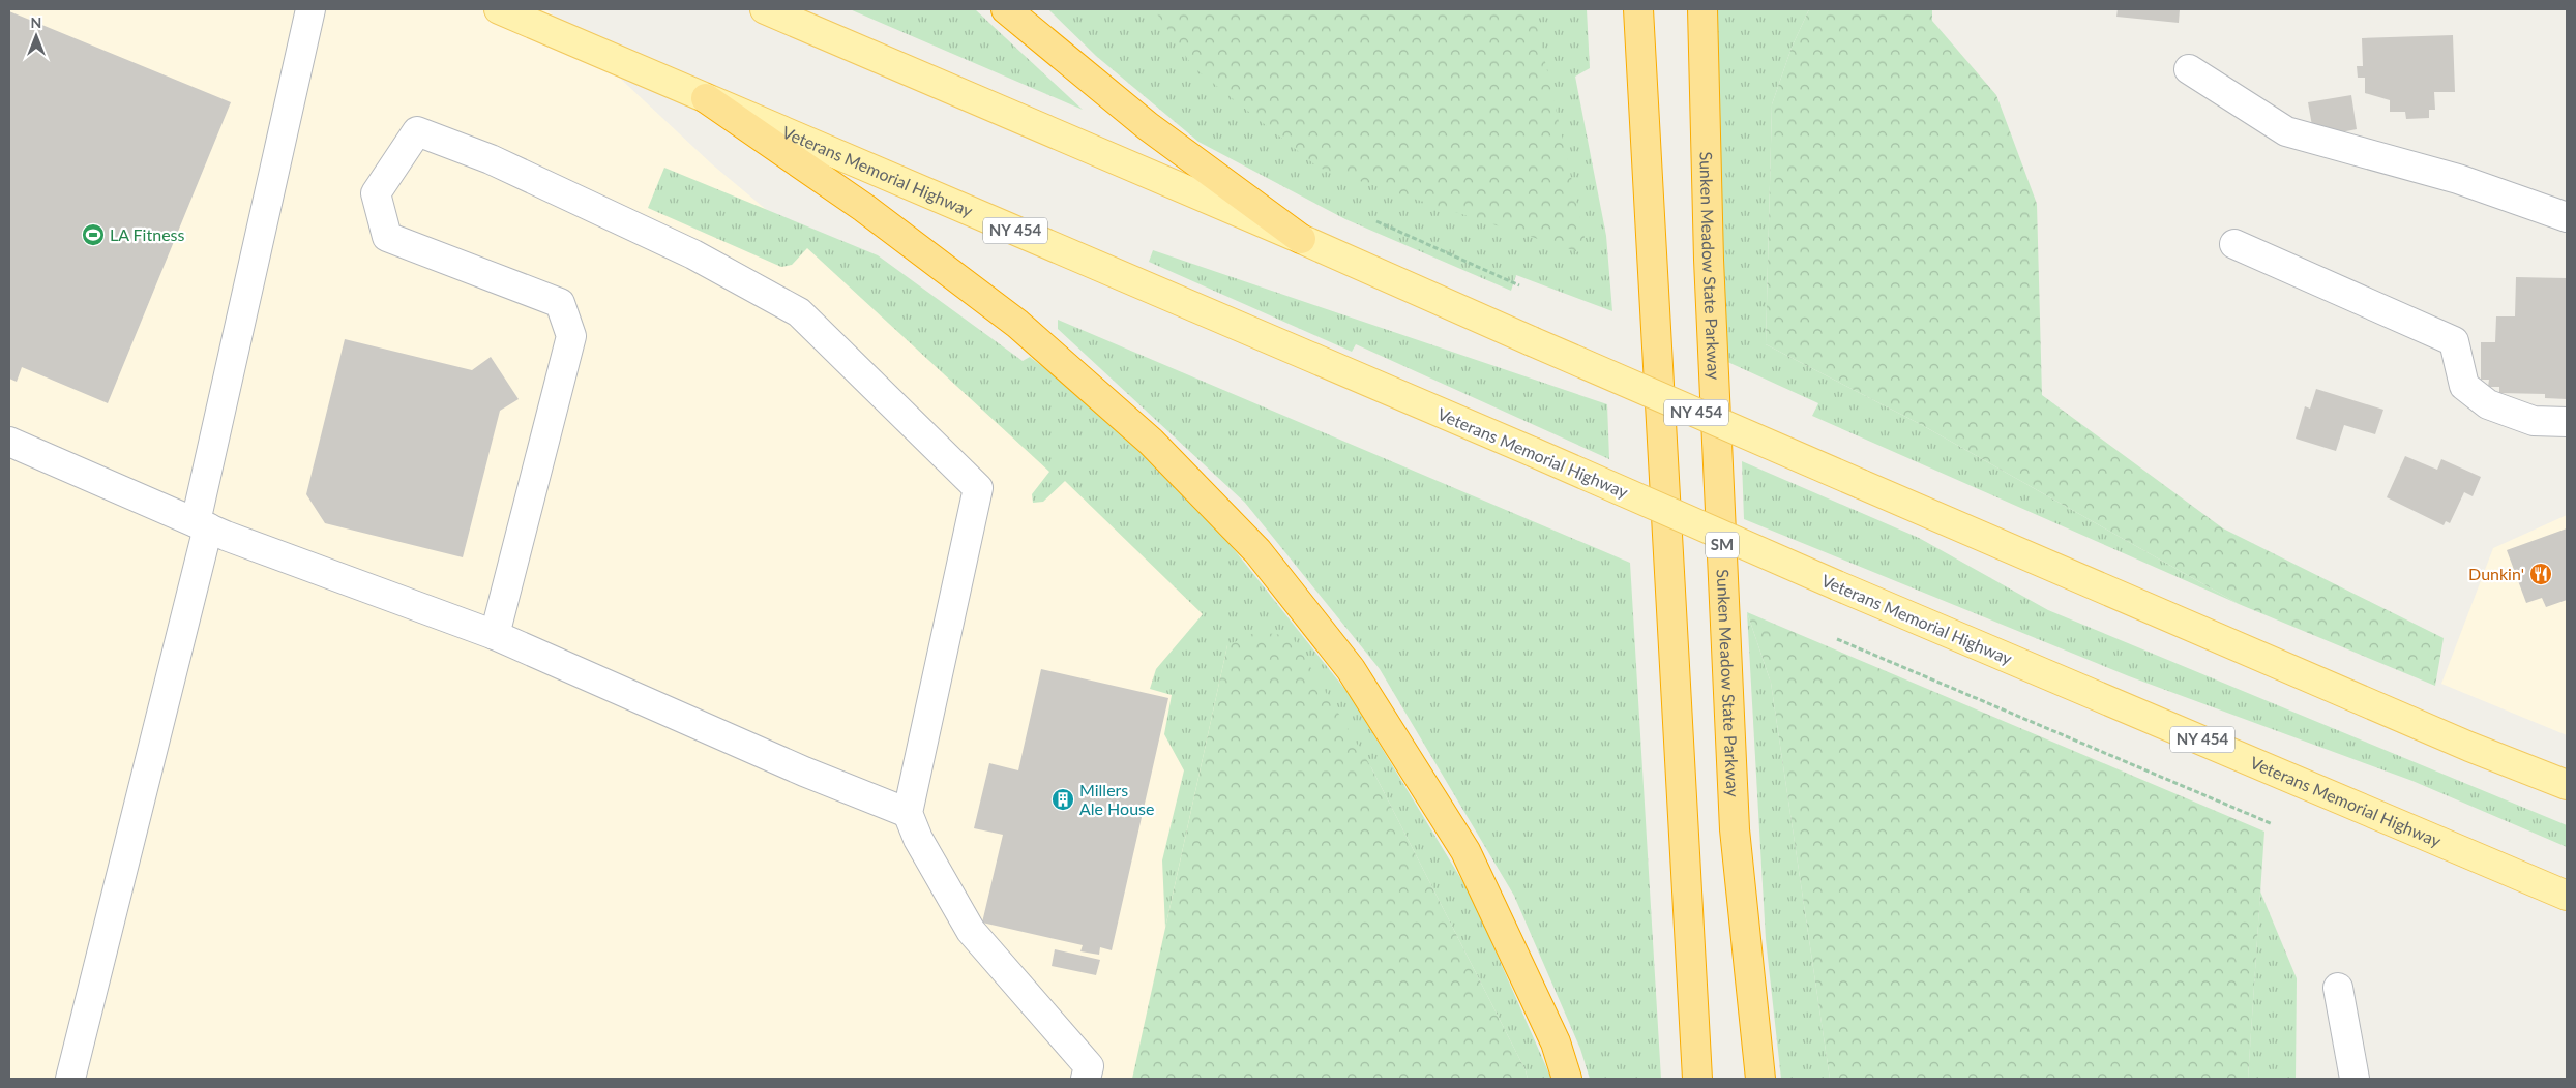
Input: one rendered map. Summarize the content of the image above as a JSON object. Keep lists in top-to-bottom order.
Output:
{
  "streets": {
    "highway": ["Sunken Meadow State Parkway", "SM"],
    "main road": ["Veterans Memorial Highway", "NY 454"]
  },
  "places": {
    "sports": ["LA Fitness"],
    "restaurant": ["Dunkin'"],
    "building": ["Millers Ale House"]
  },
  "north": "top"
}
